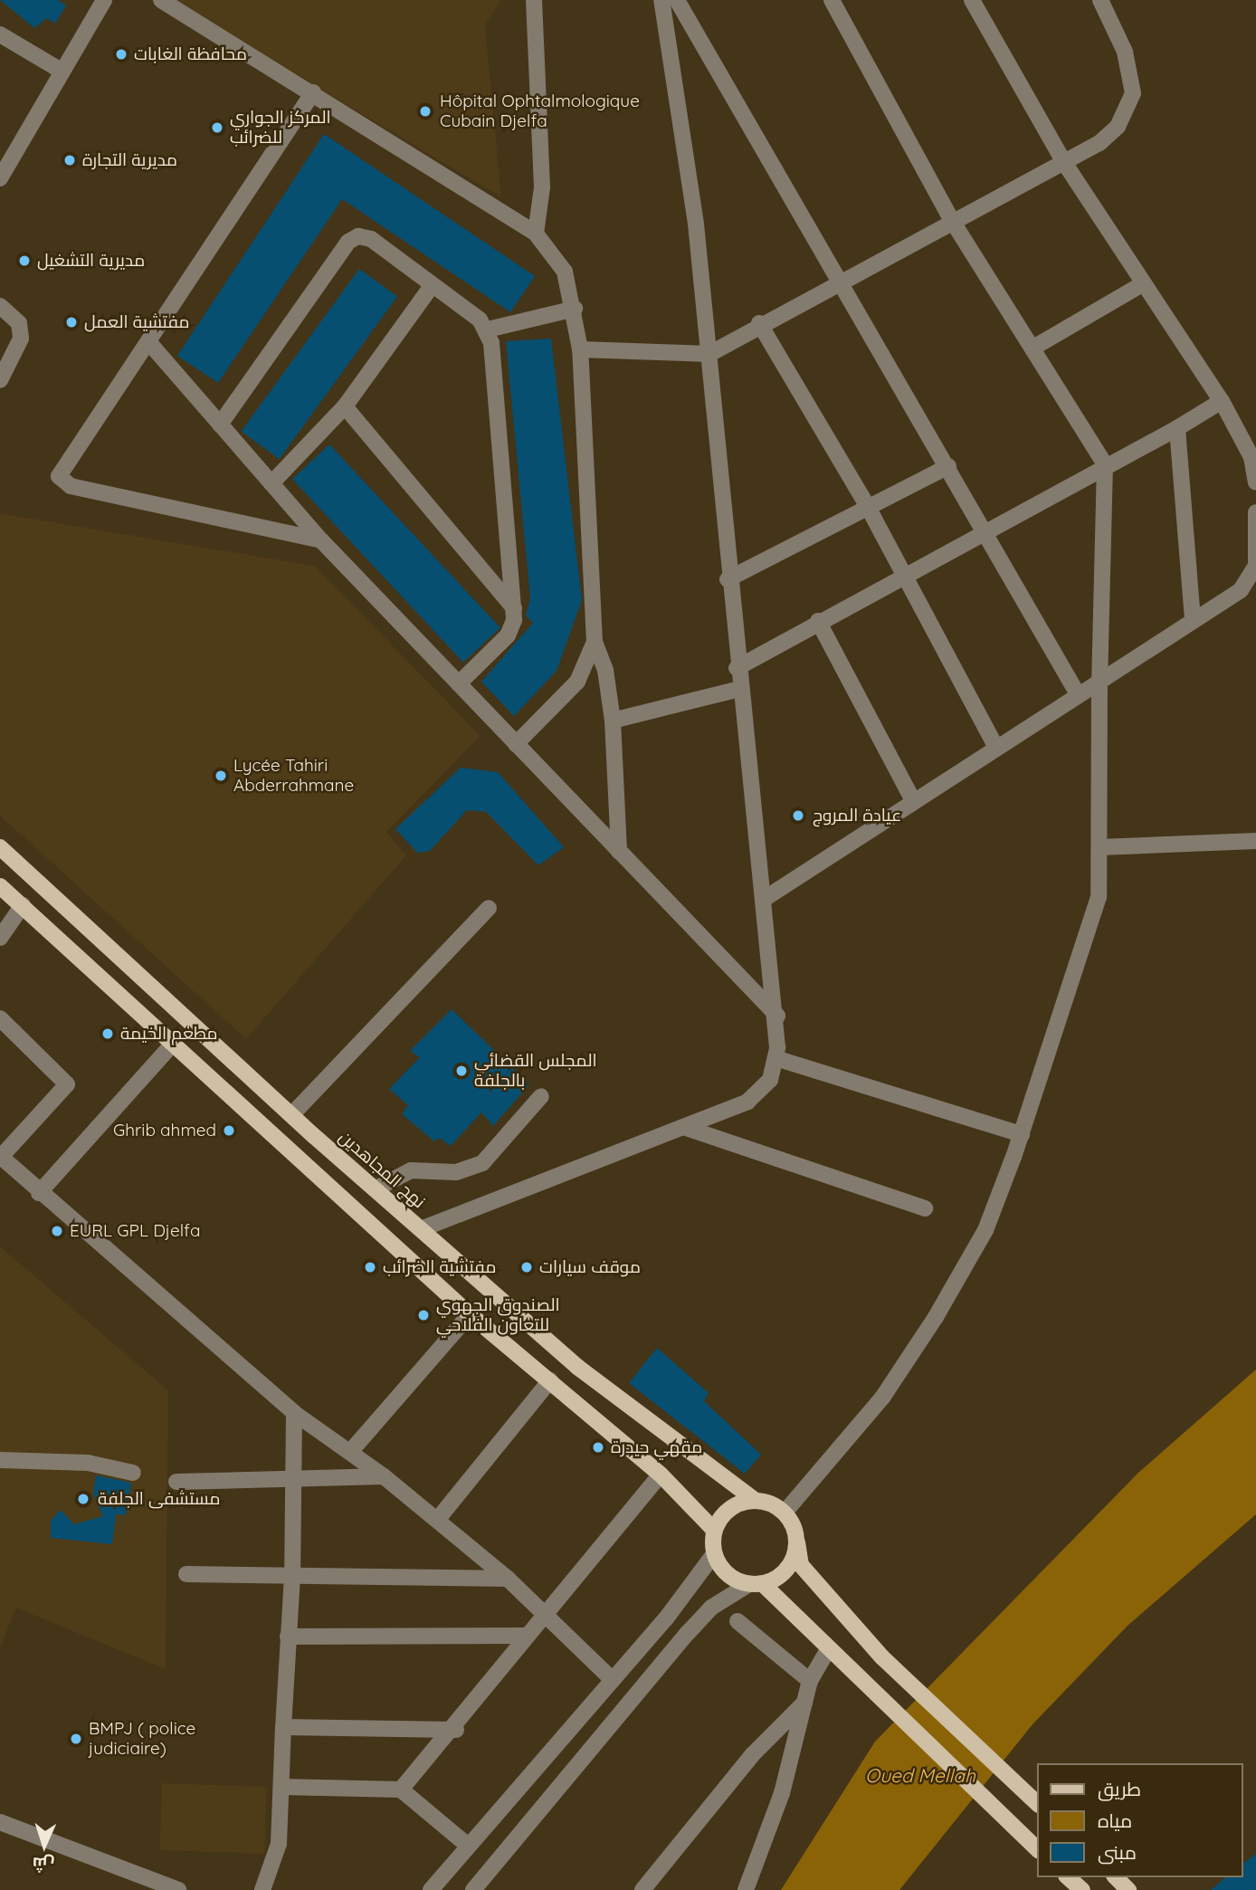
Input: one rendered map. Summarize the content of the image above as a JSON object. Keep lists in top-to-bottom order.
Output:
{
  "streets": {
    "main road": ["نهج المجاهدين"]
  },
  "water": ["Oued Mellah"],
  "places": [
    "محافظة الغابات",
    "Hôpital Ophtalmologique Cubain Djelfa",
    "المركز الجواري للضرائب",
    "مديرية التجارة",
    "مديرية التشغيل",
    "مفتشية العمل",
    "Lycée Tahiri Abderrahmane",
    "عيادة المروج",
    "مطعم الخيمة",
    "المجلس القضائي بالجلفة",
    "Ghrib ahmed",
    "EURL GPL Djelfa",
    "مفتشية الضرائب",
    "موقف سيارات",
    "الصندوق الجهوي للتعاون الفلاحي",
    "مقهي حيدرة",
    "مستشفى الجلفة",
    "BMPJ ( police judiciaire)"
  ],
  "legend": ["طريق", "مياه", "مبنى"],
  "north": "bottom"
}
